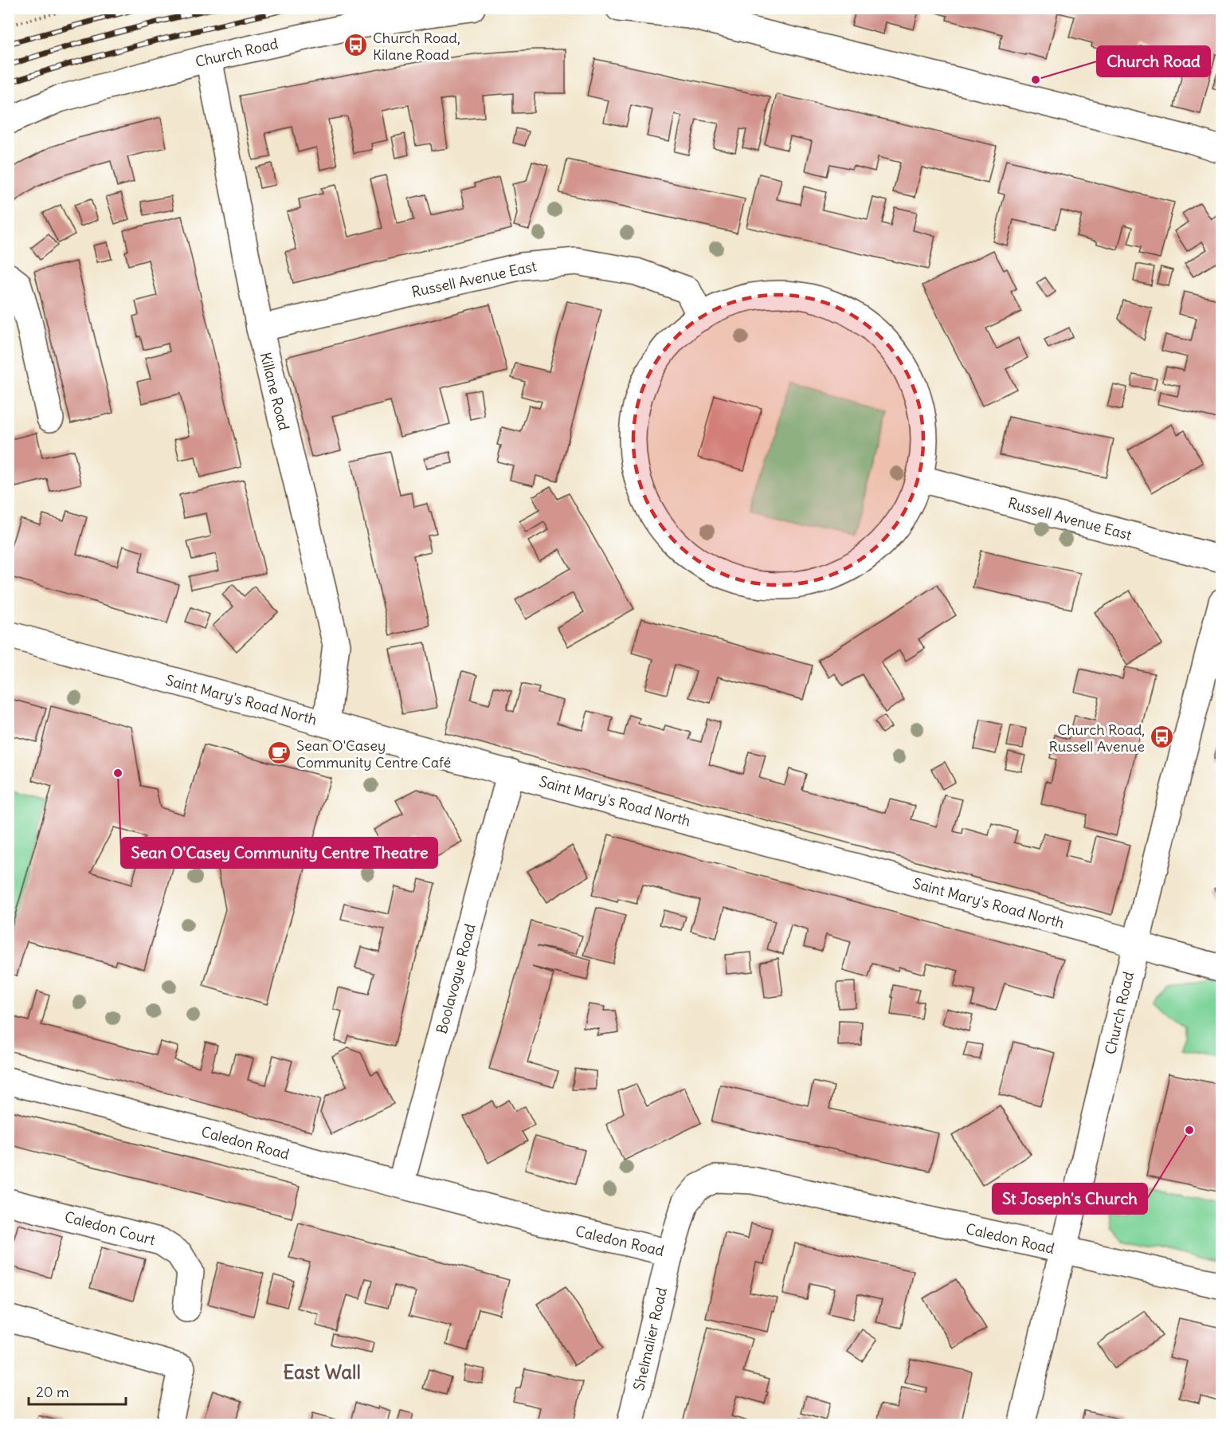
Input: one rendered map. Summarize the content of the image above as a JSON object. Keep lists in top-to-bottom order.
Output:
{
  "streets": {
    "street": [
      "Church Road",
      "Russell Avenue East",
      "Killane Road",
      "Saint Mary's Road North",
      "Boolavogue Road",
      "Caledon Road",
      "Caledon Court",
      "Shelmalier Road"
    ]
  },
  "crossings": [
    ["Church Road", "Killane Road"],
    ["Church Road", "Saint Mary's Road North"],
    ["Church Road", "Caledon Road"],
    ["Russell Avenue East", "Killane Road"],
    ["Killane Road", "Saint Mary's Road North"],
    ["Saint Mary's Road North", "Boolavogue Road"],
    ["Boolavogue Road", "Caledon Road"],
    ["Caledon Road", "Shelmalier Road"]
  ],
  "districts": ["East Wall"],
  "places": {
    "bus stop": ["Church Road, Kilane Road", "Church Road, Russell Avenue"],
    "other": ["Church Road", "Sean O'Casey Community Centre Theatre", "St Joseph's Church"],
    "cafe": ["Sean O'Casey Community Centre Café"]
  },
  "scale_bar": "20 m"
}
